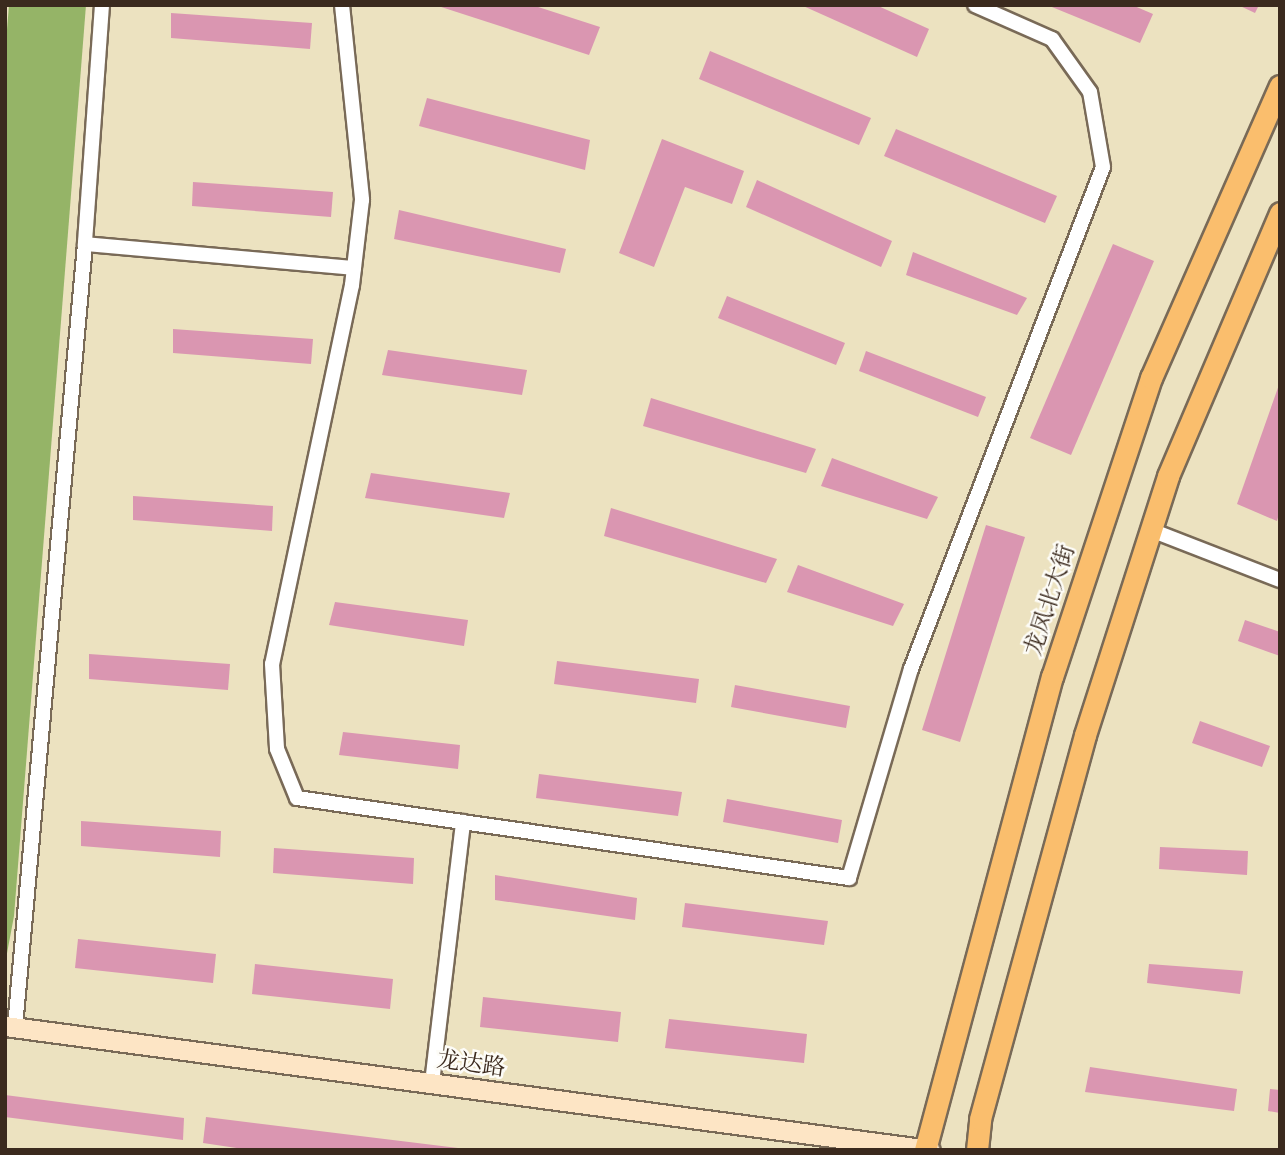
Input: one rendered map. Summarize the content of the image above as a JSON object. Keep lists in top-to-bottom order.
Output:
{
  "streets": {
    "main road": ["龙凤北大街"],
    "street": ["龙达路"]
  },
  "crossings": [
    ["龙凤北大街", "龙达路"]
  ]
}
